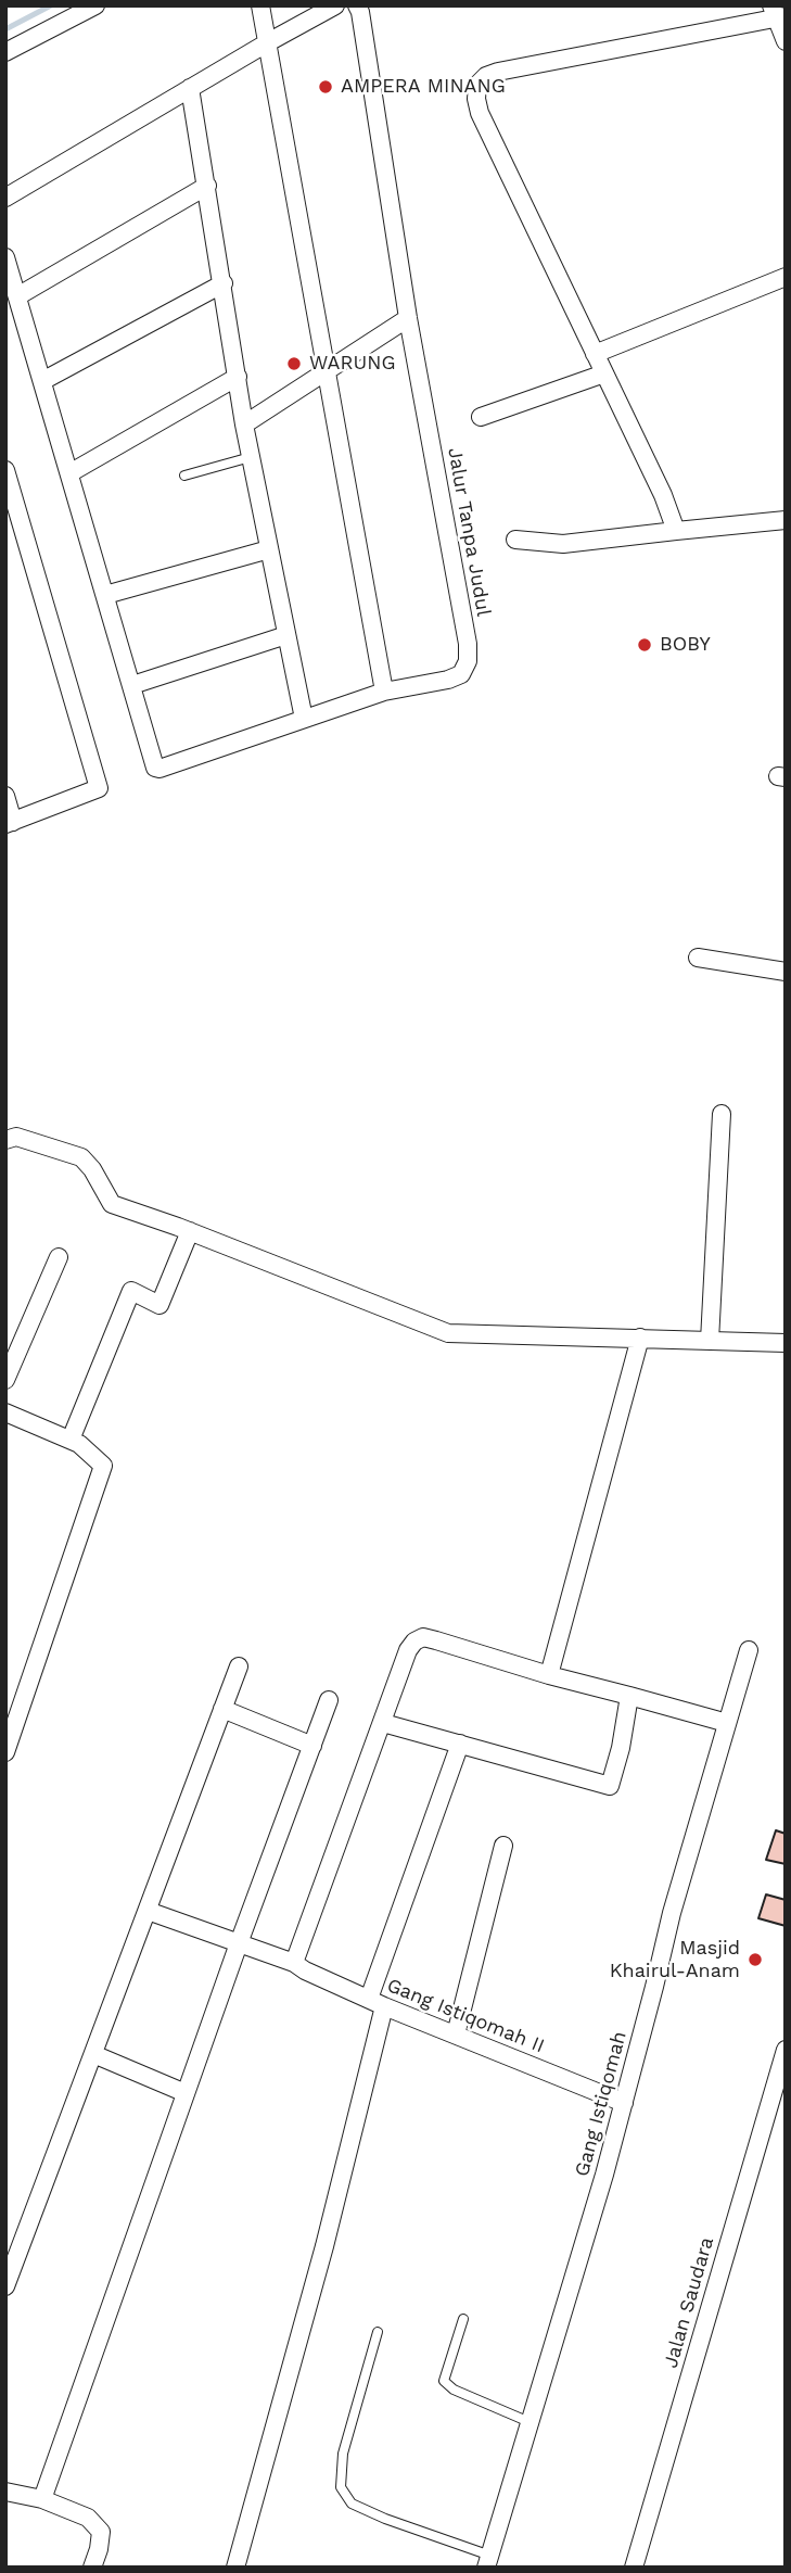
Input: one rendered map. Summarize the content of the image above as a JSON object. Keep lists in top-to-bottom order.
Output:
{
  "streets": {
    "street": [
      "Jalur Tanpa Judul",
      "Gang Istiqomah II",
      "Gang Istiqomah",
      "Jalan Saudara"
    ]
  },
  "crossings": [
    ["Gang Istiqomah II", "Gang Istiqomah"]
  ],
  "places": [
    "AMPERA MINANG",
    "WARUNG",
    "BOBY",
    "Masjid Khairul-Anam"
  ]
}
